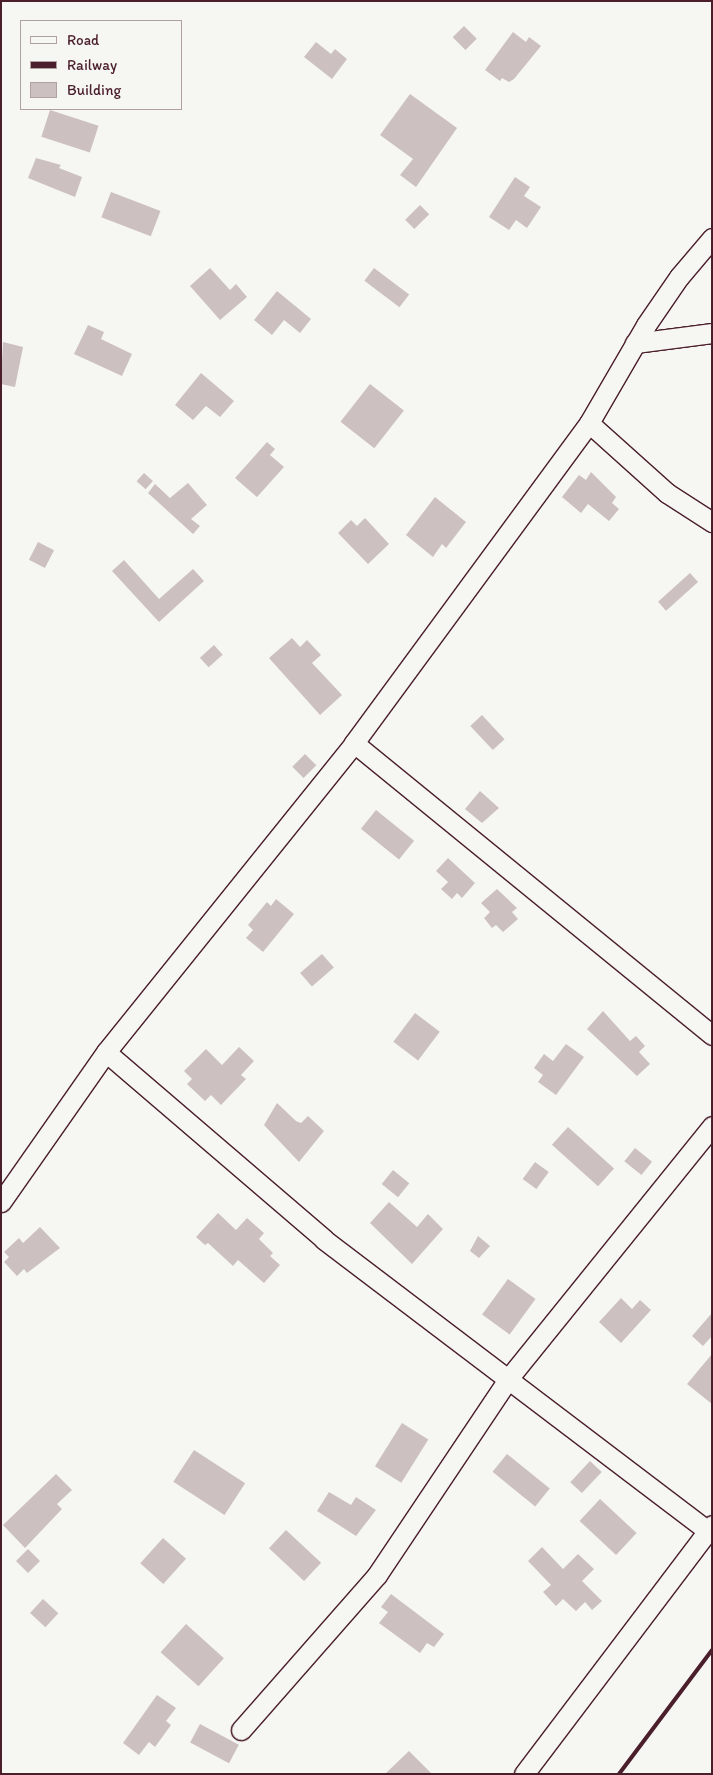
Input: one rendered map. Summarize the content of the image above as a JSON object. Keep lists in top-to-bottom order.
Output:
{
  "legend": ["Road", "Railway", "Building"]
}
